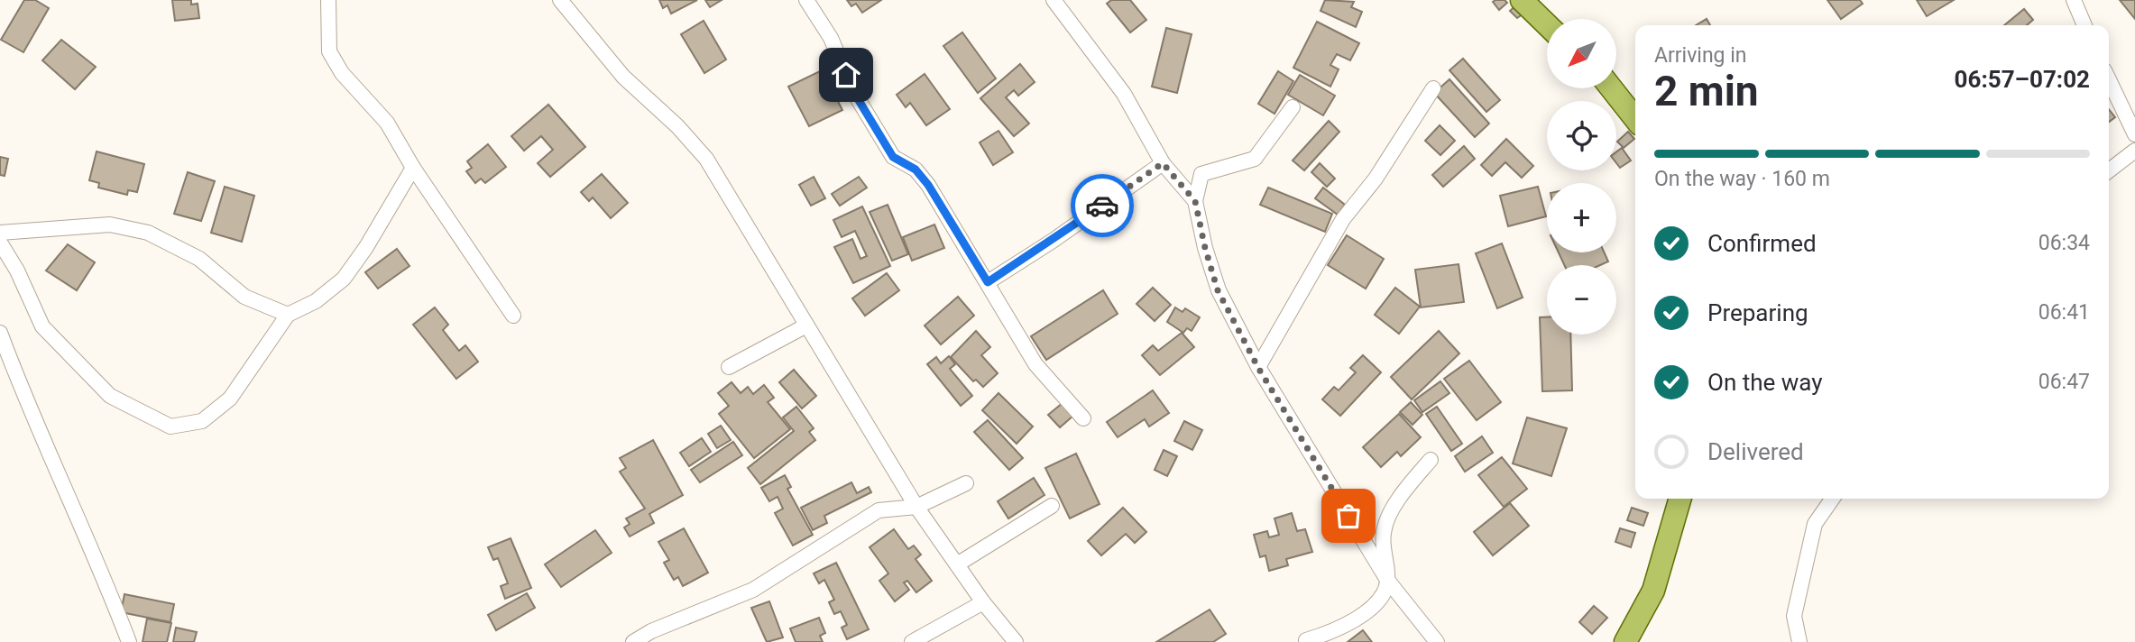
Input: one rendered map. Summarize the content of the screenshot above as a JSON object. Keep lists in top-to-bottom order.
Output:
{
  "north": "bottom left",
  "page": {
    "map_buttons": ["+", "−"],
    "heading": ["2 min", "Arriving in", "06:57–07:02"],
    "bar": "On the way · 160 m",
    "list": [
      ["Confirmed", "06:34"],
      ["Preparing", "06:41"],
      ["On the way", "06:47"],
      "Delivered"
    ]
  }
}
